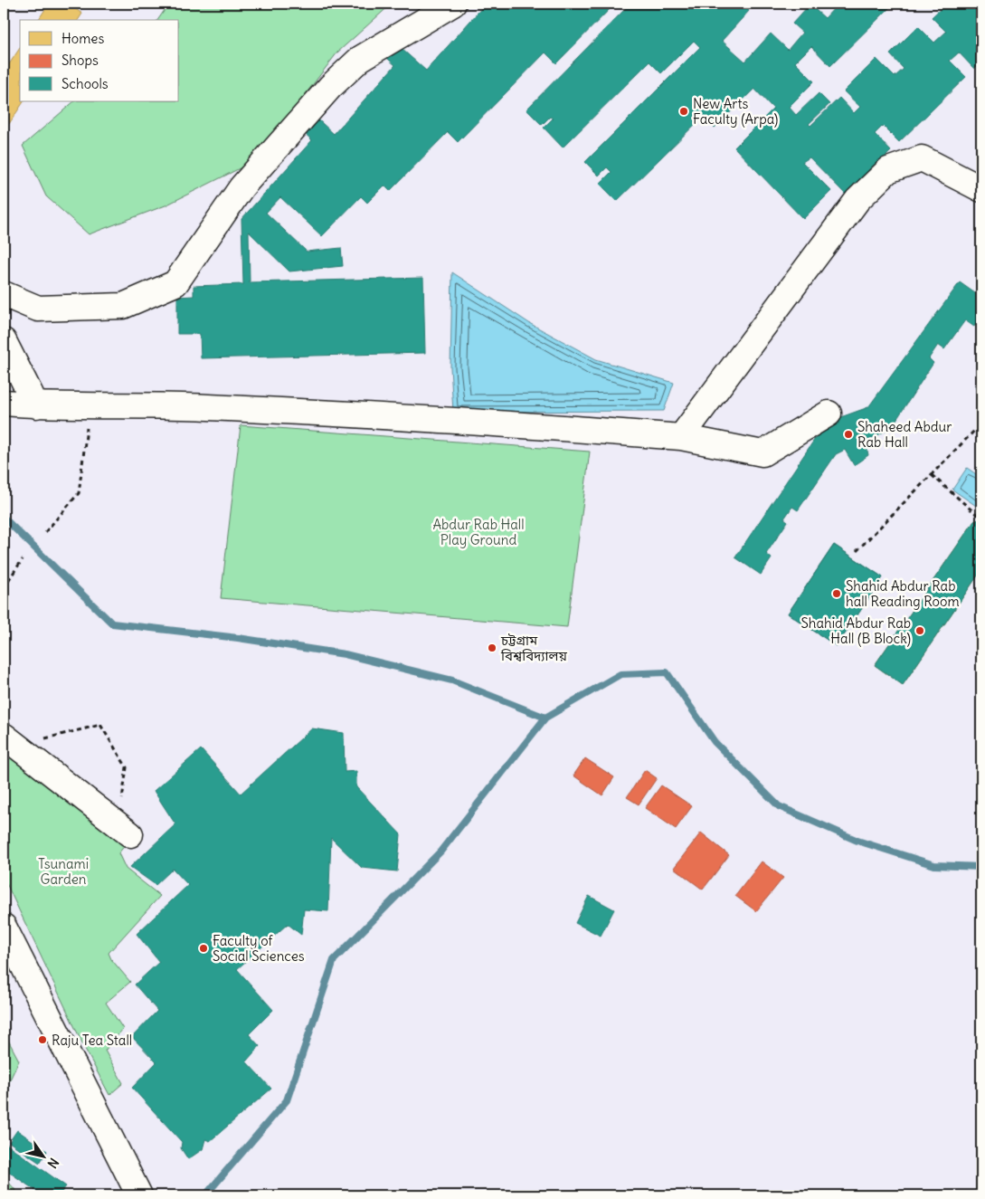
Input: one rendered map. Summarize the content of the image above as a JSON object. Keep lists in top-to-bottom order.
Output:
{
  "parks": ["Abdur Rab Hall Play Ground", "Tsunami Garden"],
  "places": [
    "New Arts Faculty (Arpa)",
    "Shaheed Abdur Rab Hall",
    "Shahid Abdur Rab hall Reading Room",
    "Shahid Abdur Rab Hall (B Block)",
    "চট্টগ্রাম বিশ্ববিদ্যালয়",
    "Faculty of Social Sciences",
    "Raju Tea Stall"
  ],
  "legend": ["Homes", "Shops", "Schools"],
  "north": "bottom right"
}
